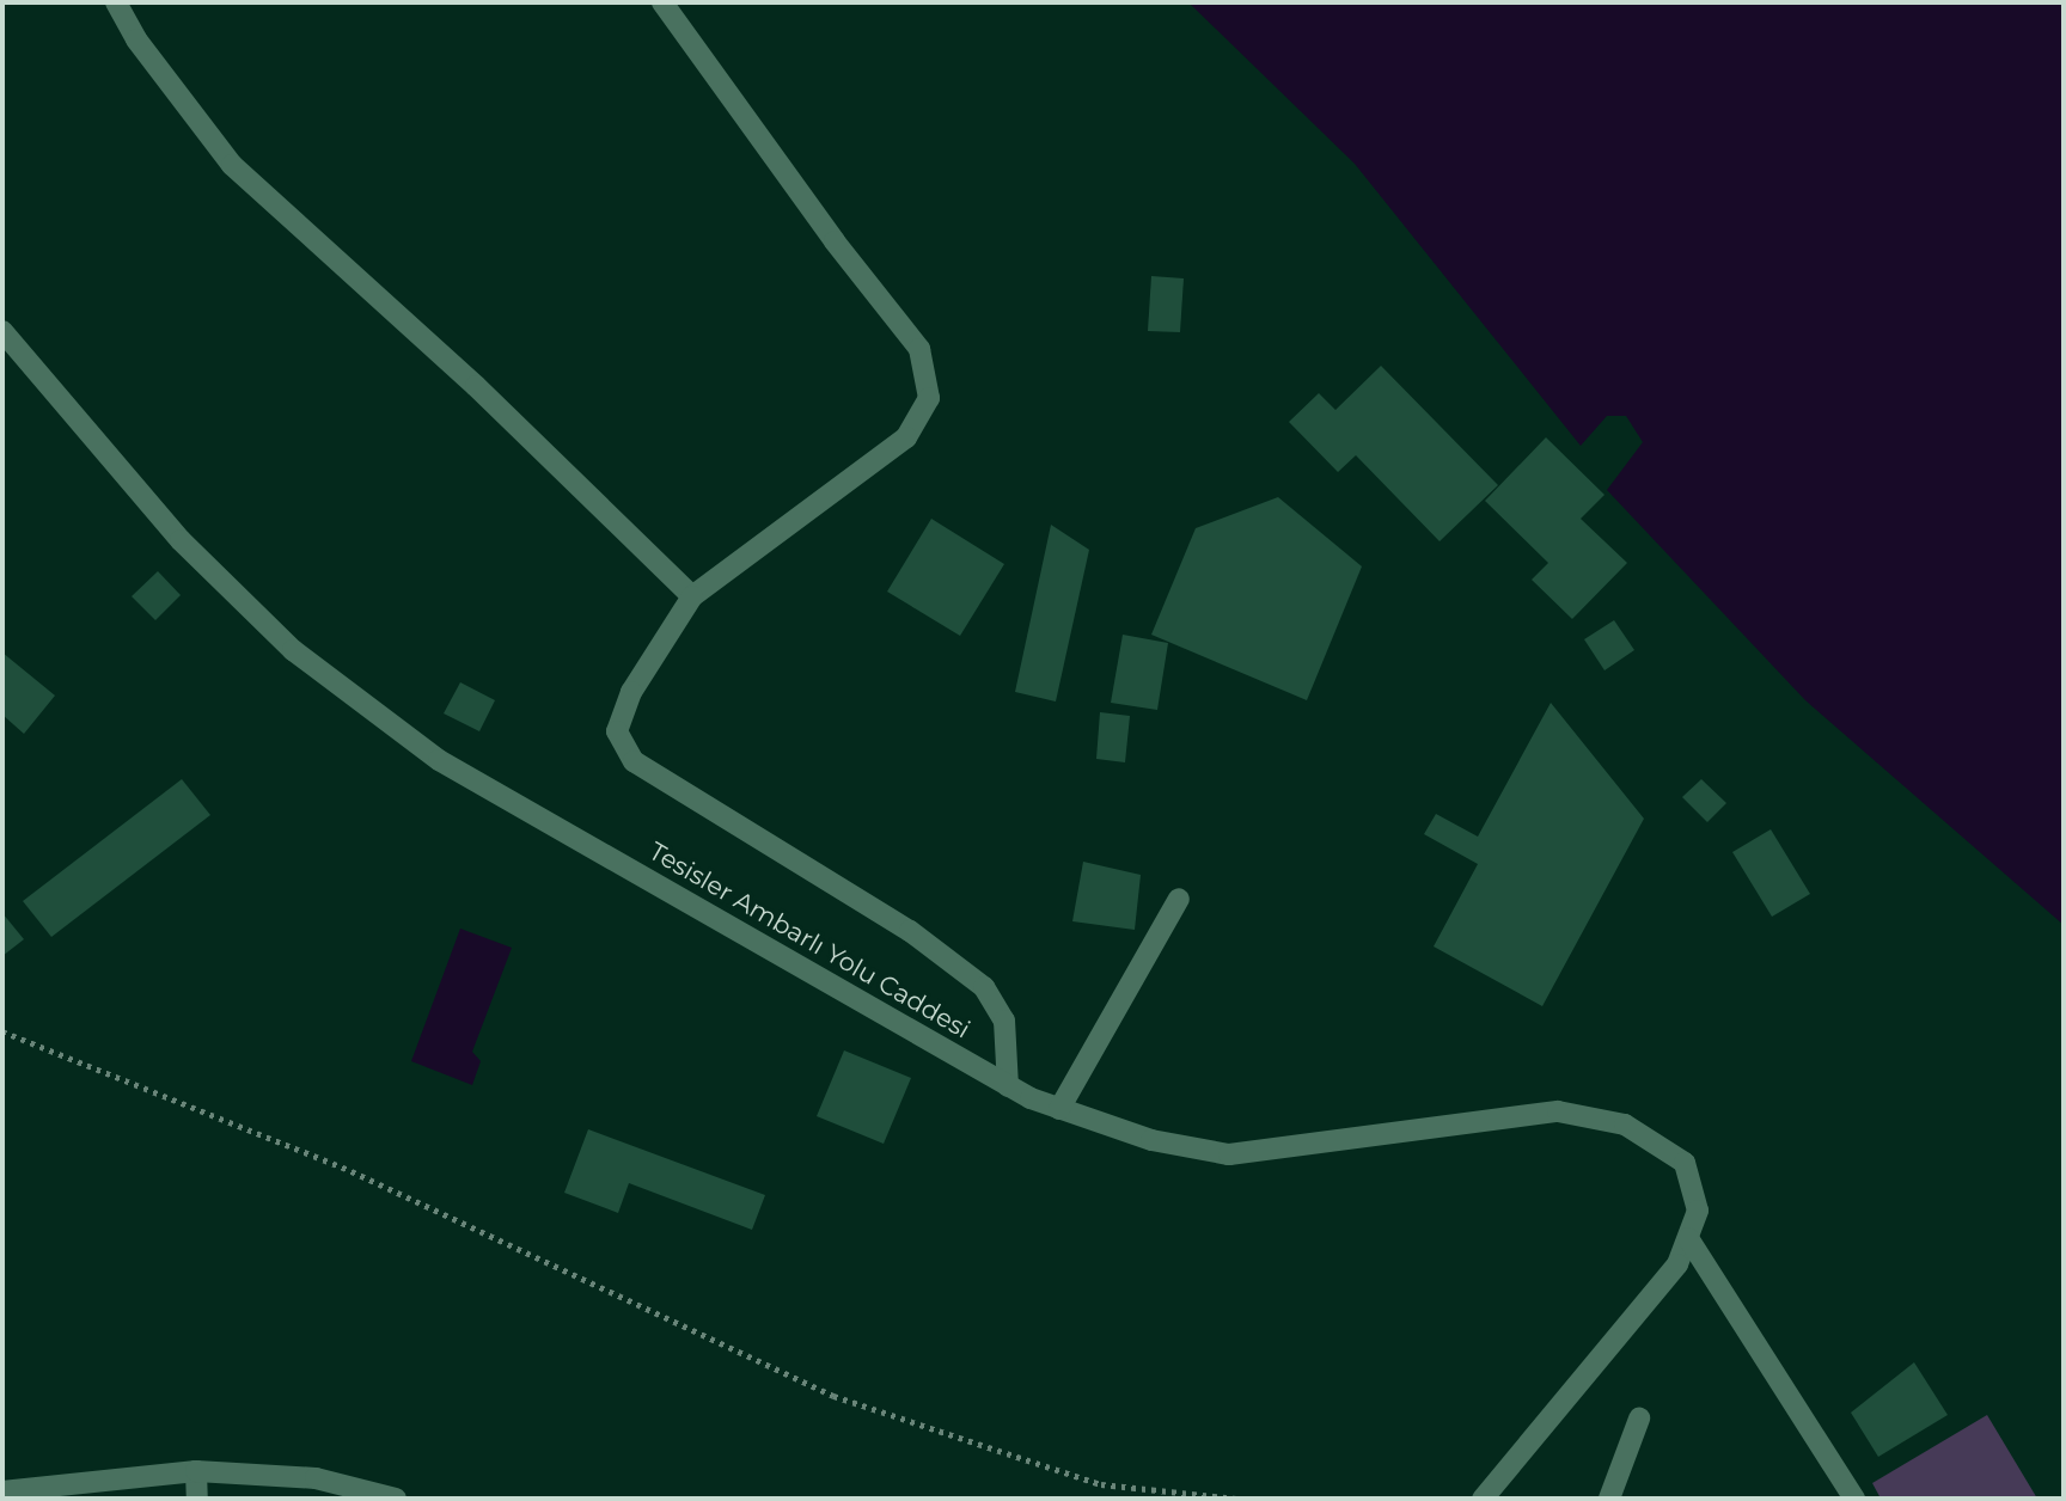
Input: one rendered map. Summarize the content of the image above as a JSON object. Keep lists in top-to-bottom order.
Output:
{
  "streets": {
    "street": ["Tesisler Ambarlı Yolu Caddesi"]
  }
}
